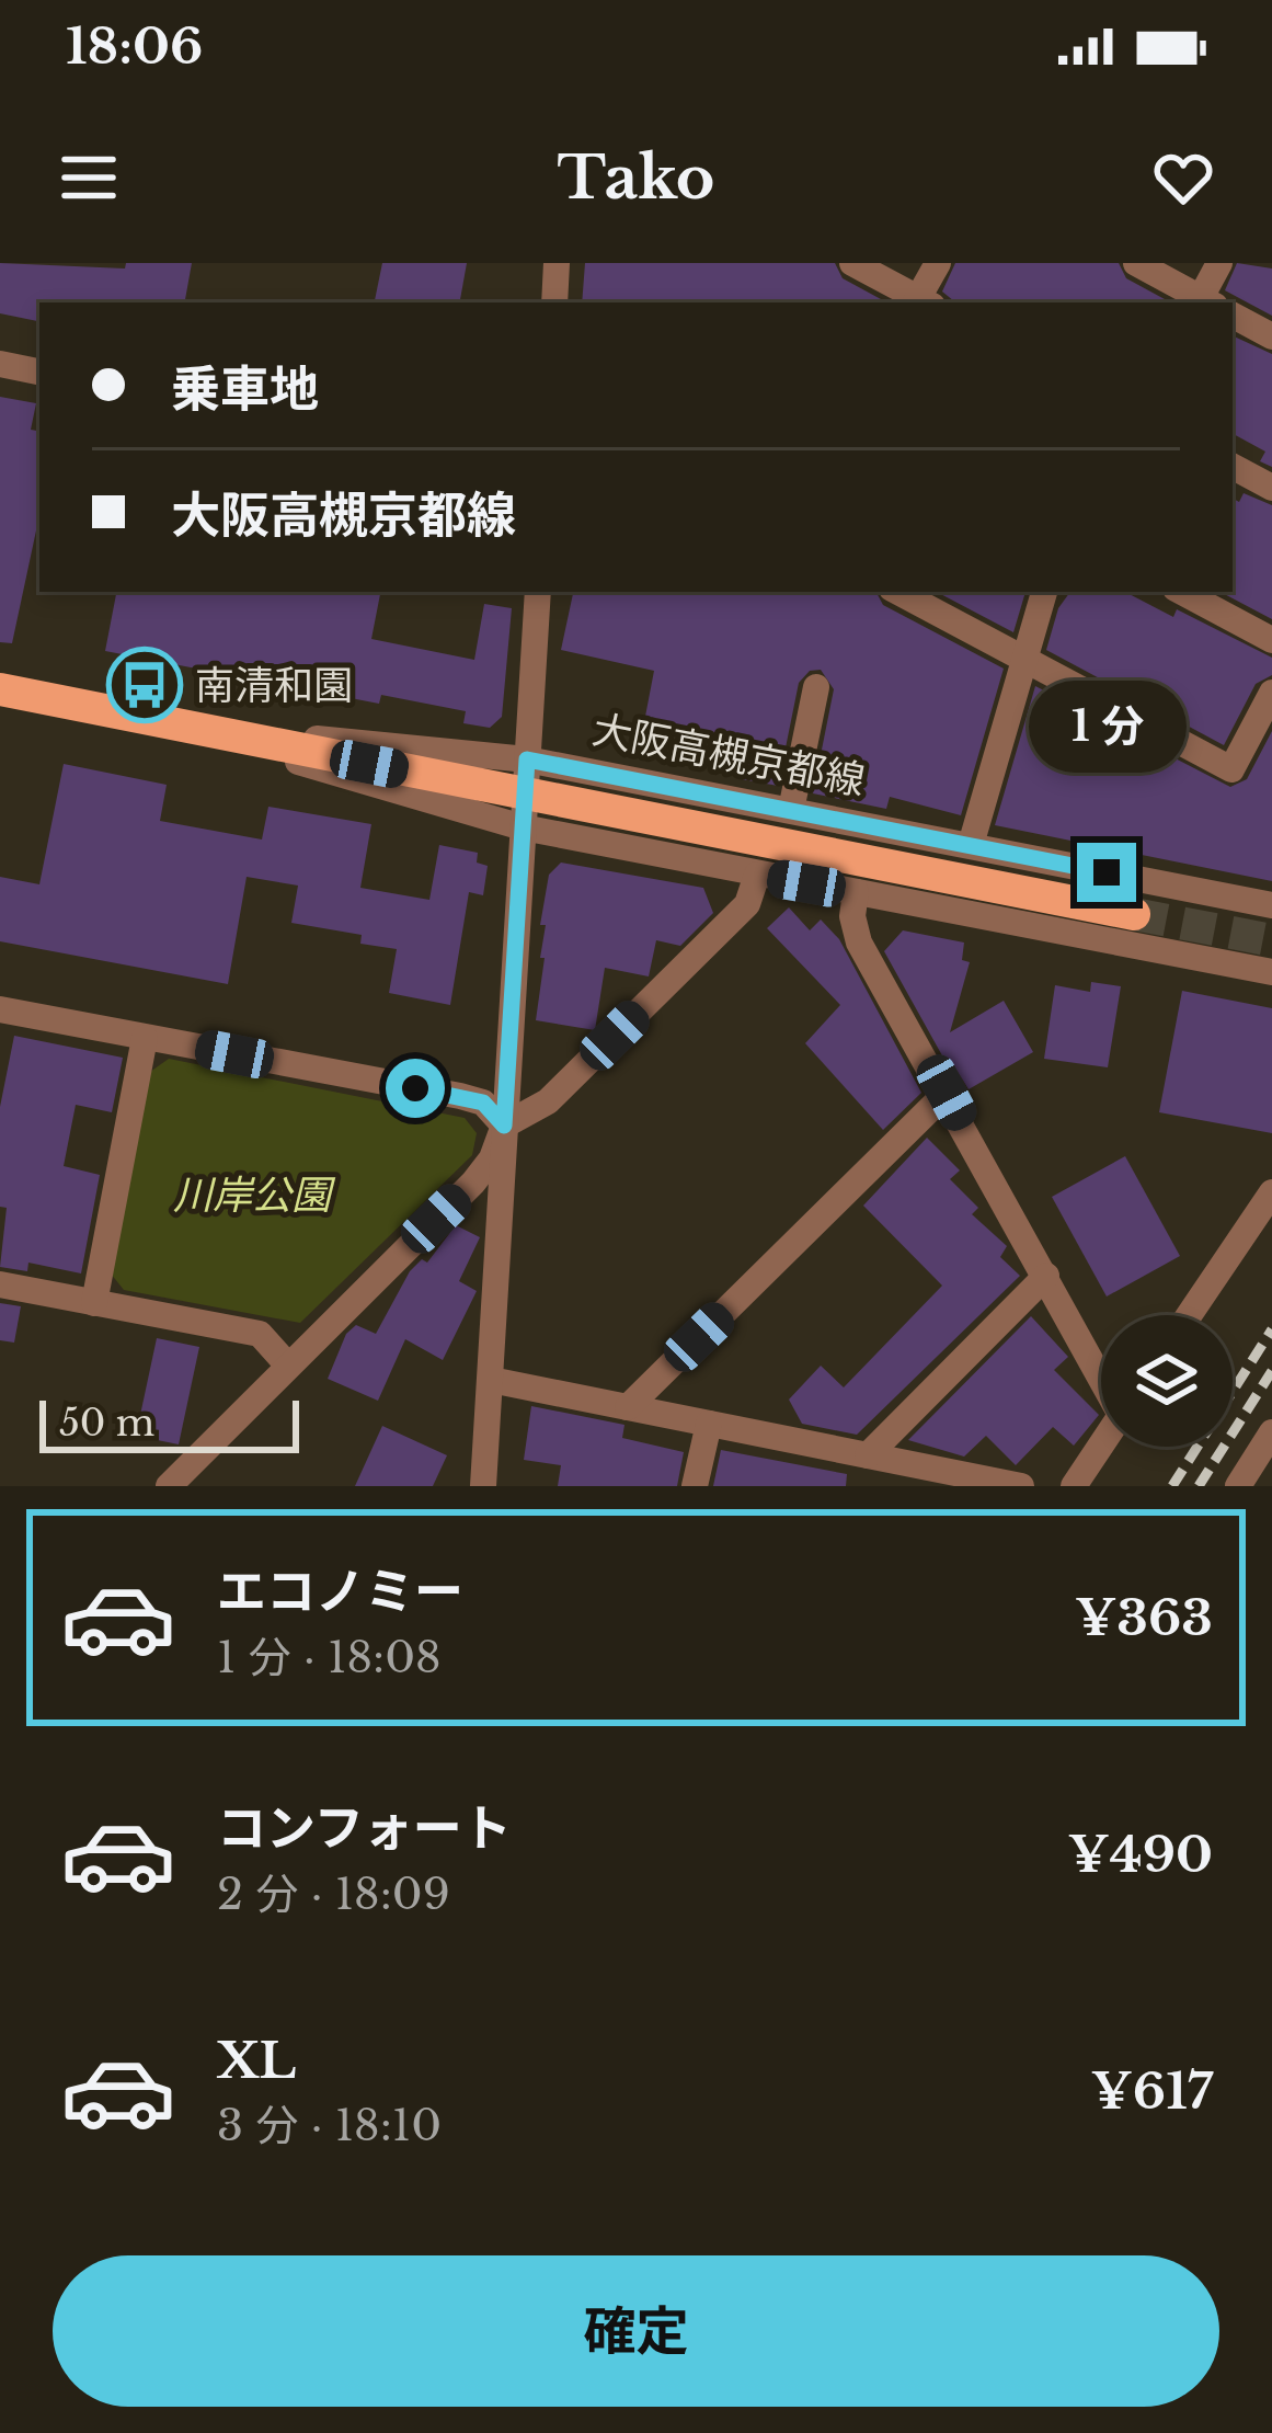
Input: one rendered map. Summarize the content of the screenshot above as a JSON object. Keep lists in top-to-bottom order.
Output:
{
  "streets": {
    "main road": ["大阪高槻京都線"]
  },
  "parks": ["川岸公園"],
  "places": {
    "bus stop": ["南清和園"]
  },
  "scale_bar": "50 m",
  "page": {
    "status": "18:06",
    "header": "Tako",
    "banner": ["乗車地", "大阪高槻京都線"],
    "bubble": "1 分",
    "scale": "50 m",
    "list": [
      {
        "name": "エコノミー",
        "note": "1 分 · 18:08",
        "value": "¥363"
      },
      {
        "name": "コンフォート",
        "note": "2 分 · 18:09",
        "value": "¥490"
      },
      {
        "name": "XL",
        "note": "3 分 · 18:10",
        "value": "¥617"
      }
    ],
    "buttons": "確定"
  }
}
